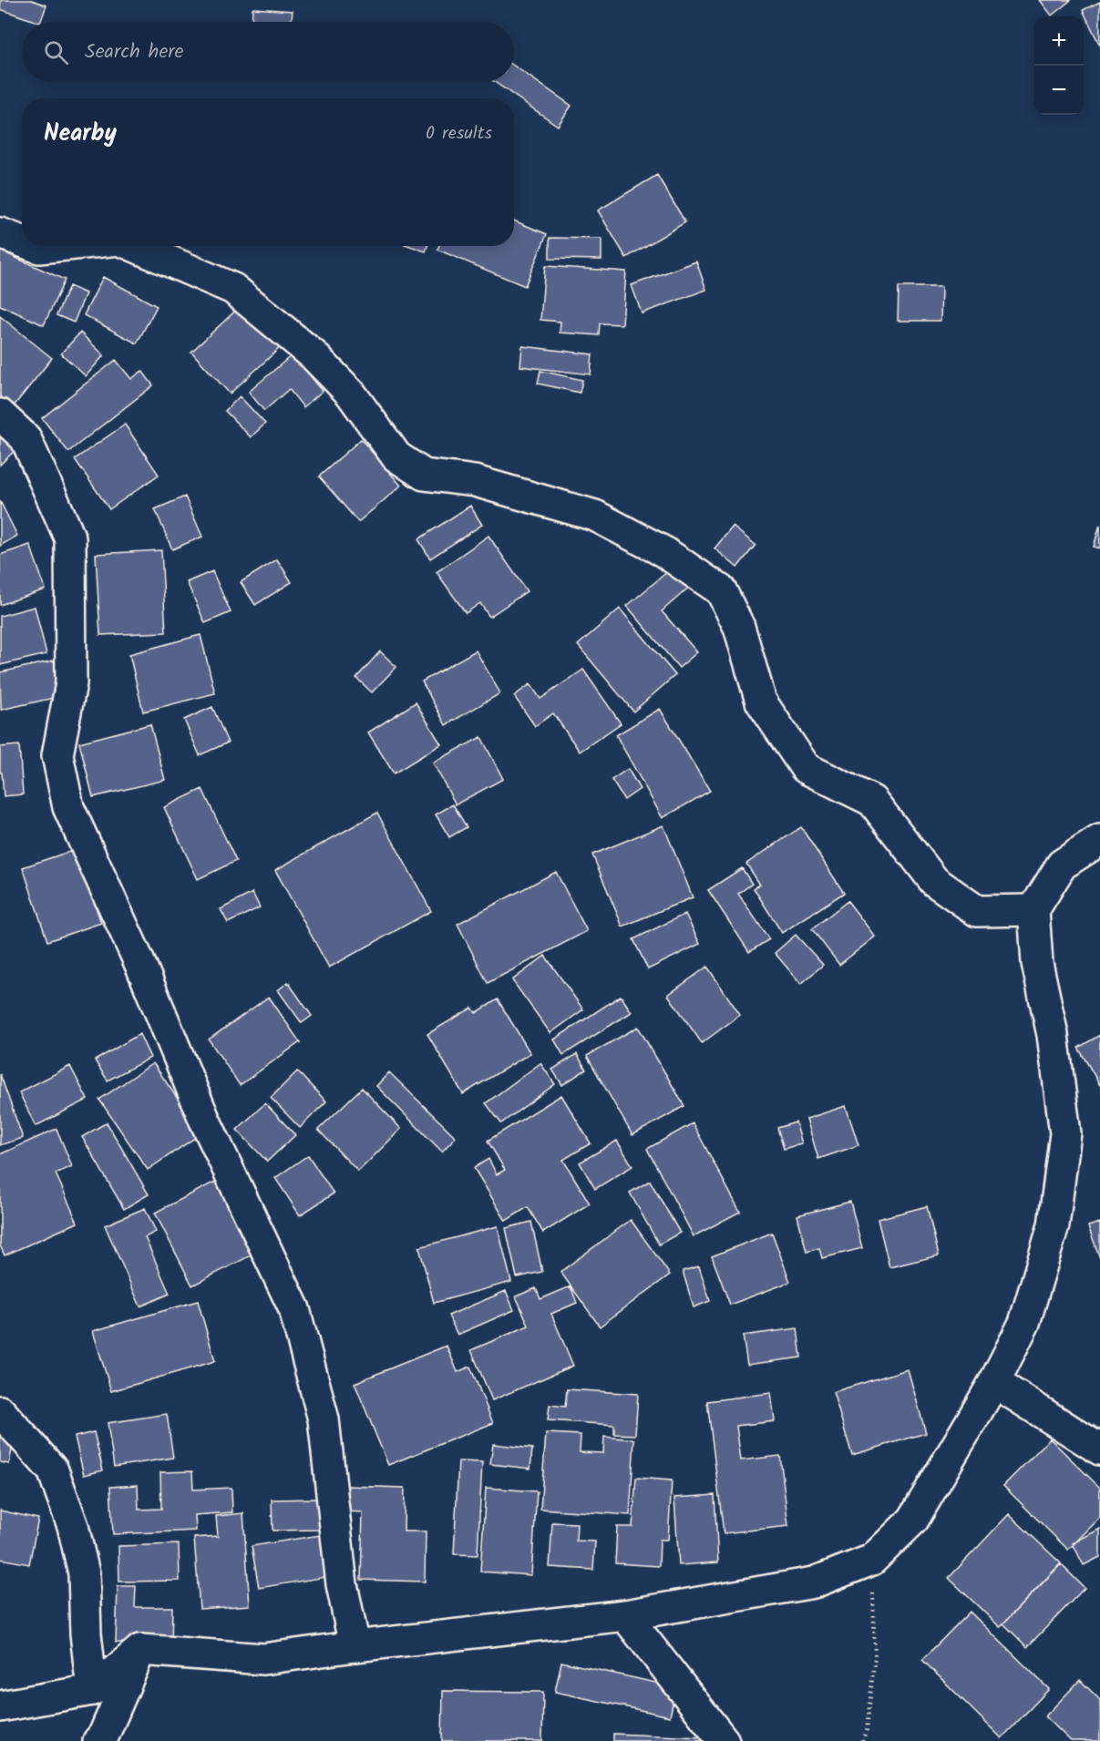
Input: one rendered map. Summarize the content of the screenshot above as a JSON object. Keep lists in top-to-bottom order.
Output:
{
  "page": {
    "map_buttons": ["+", "−"],
    "search": "Search here",
    "heading": ["Nearby", "0 results"]
  }
}
